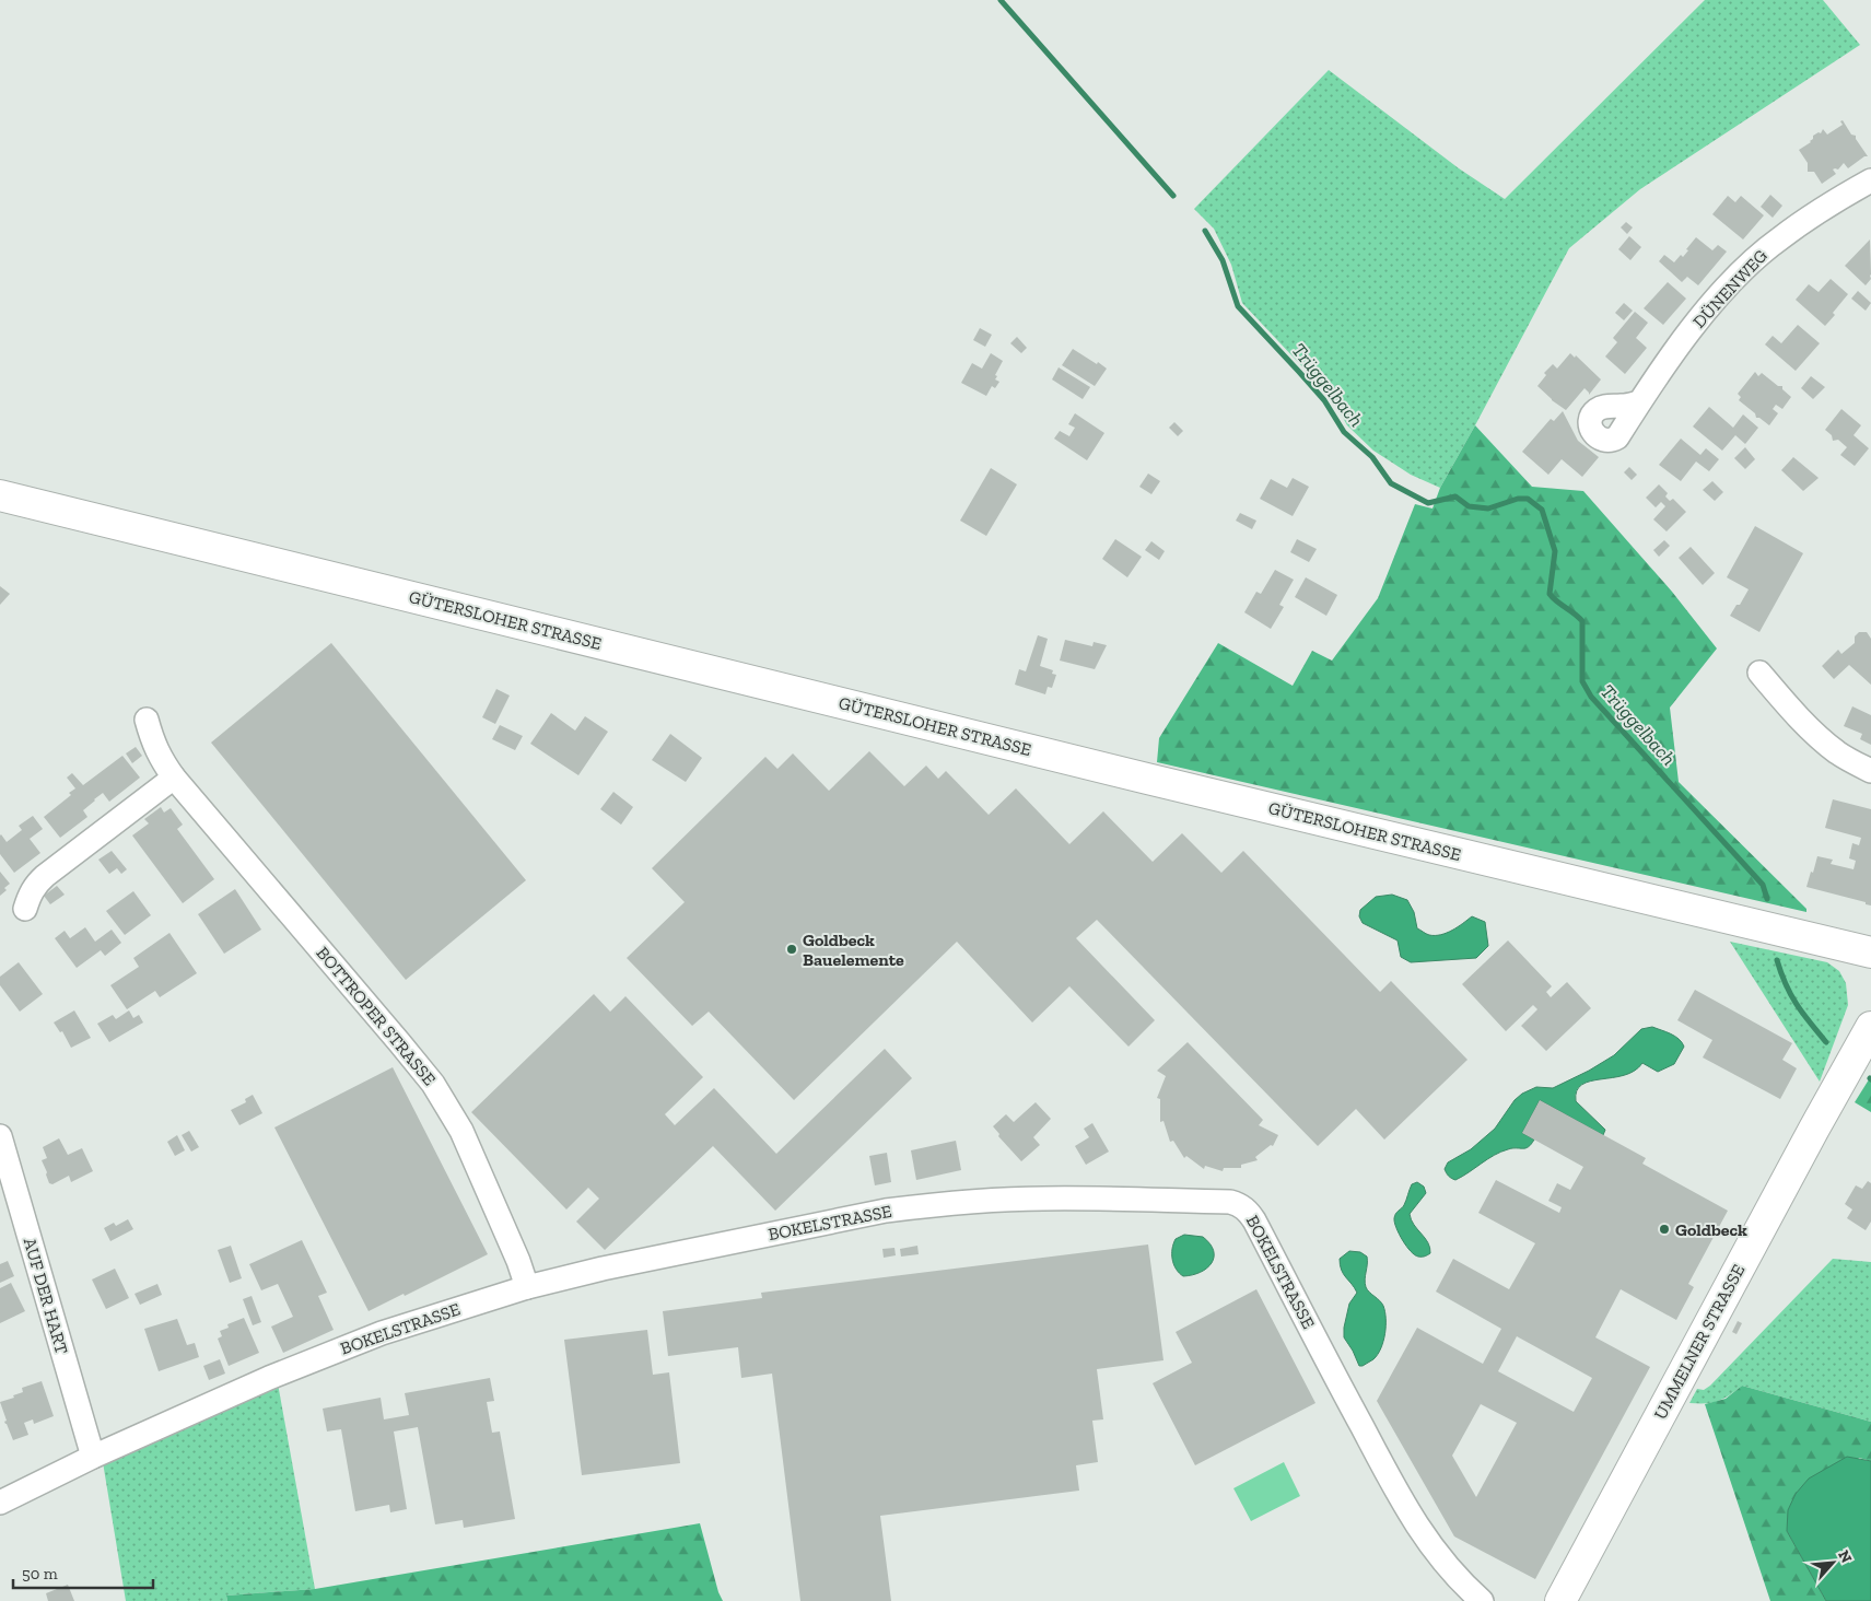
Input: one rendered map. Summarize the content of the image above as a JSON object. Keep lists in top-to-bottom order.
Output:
{
  "streets": {
    "main road": ["GÜTERSLOHER STRASSE", "UMMELNER STRASSE"],
    "street": [
      "DÜNENWEG",
      "BOTTROPER STRASSE",
      "BOKELSTRASSE",
      "AUF DER HART"
    ]
  },
  "crossings": [
    ["BOTTROPER STRASSE", "BOKELSTRASSE"],
    ["BOKELSTRASSE", "AUF DER HART"]
  ],
  "water": ["Trüggelbach"],
  "places": ["Goldbeck Bauelemente", "Goldbeck"],
  "scale_bar": "50 m",
  "north": "top right"
}
